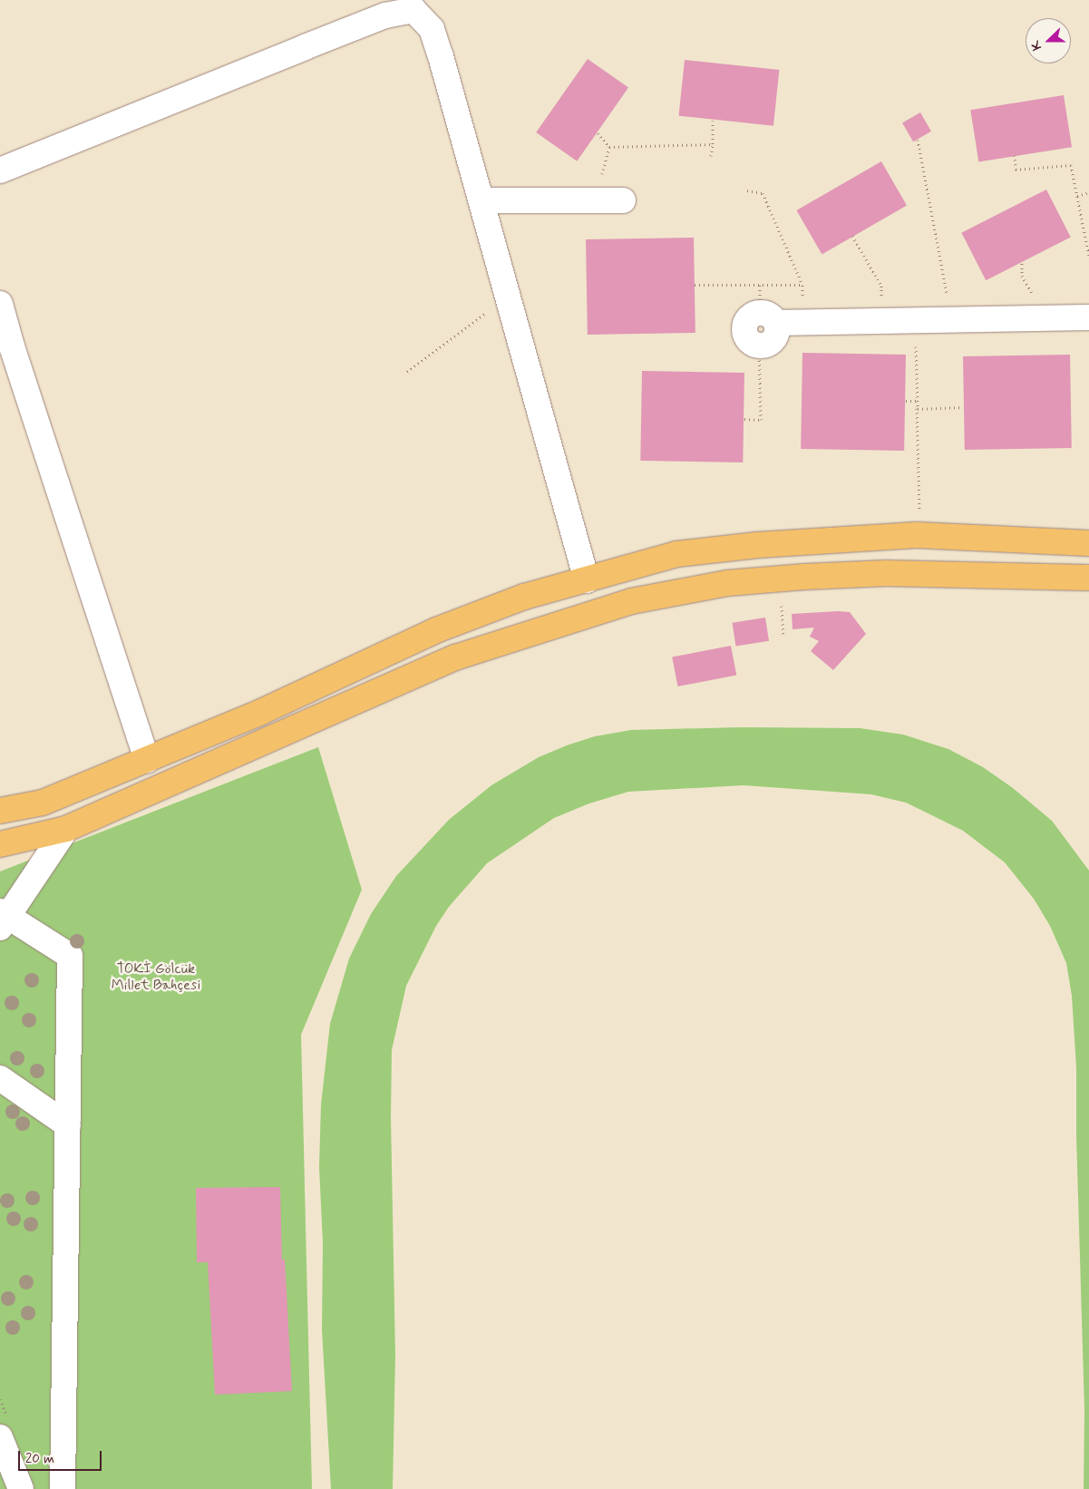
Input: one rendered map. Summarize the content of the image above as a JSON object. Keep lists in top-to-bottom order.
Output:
{
  "parks": ["TOKİ Gölcük Millet Bahçesi"],
  "scale_bar": "20 m",
  "north": "left"
}
